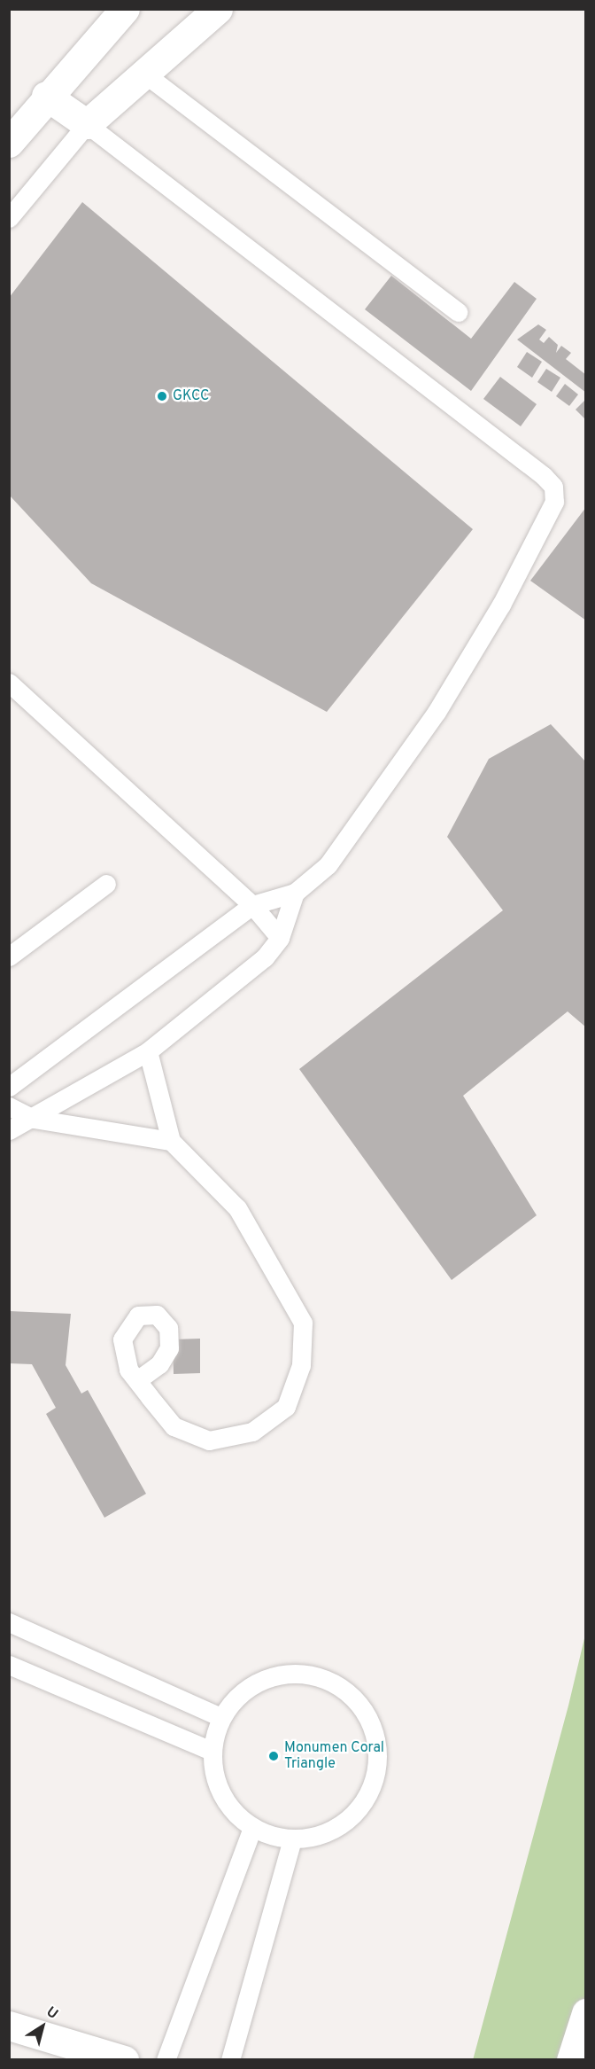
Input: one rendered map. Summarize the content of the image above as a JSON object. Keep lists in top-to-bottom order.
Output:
{
  "places": ["GKCC", "Monumen Coral Triangle"],
  "north": "top right"
}
